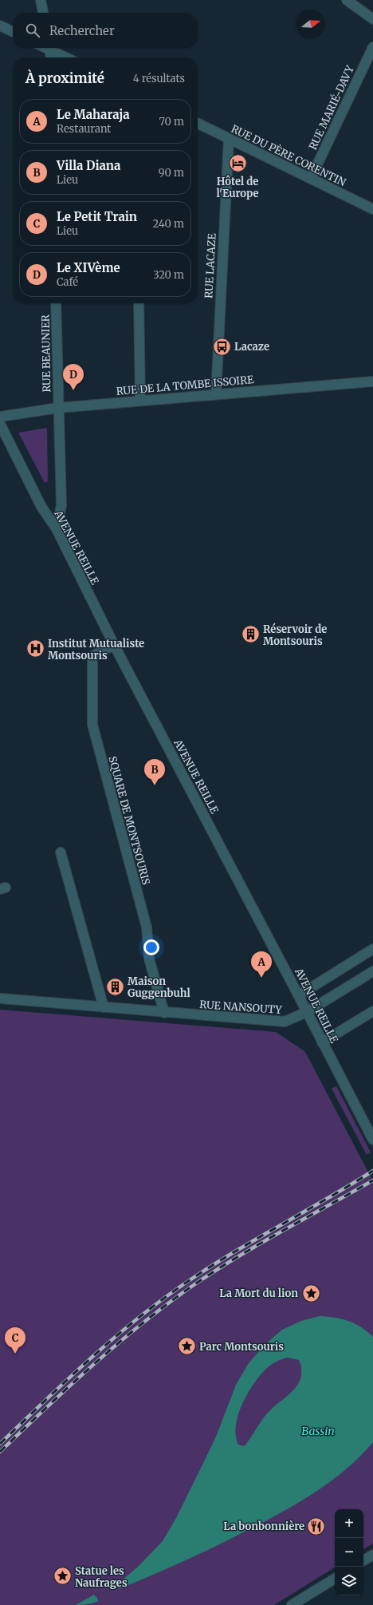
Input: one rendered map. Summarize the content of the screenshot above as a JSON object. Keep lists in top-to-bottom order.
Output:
{
  "streets": {
    "street": [
      "RUE MARIÉ-DAVY",
      "RUE DU PÈRE CORENTIN",
      "RUE LACAZE",
      "RUE BEAUNIER",
      "RUE DE LA TOMBE ISSOIRE",
      "AVENUE REILLE",
      "SQUARE DE MONTSOURIS",
      "RUE NANSOUTY"
    ]
  },
  "crossings": [
    ["RUE MARIÉ-DAVY", "RUE DU PÈRE CORENTIN"],
    ["RUE DU PÈRE CORENTIN", "RUE LACAZE"],
    ["RUE LACAZE", "RUE DE LA TOMBE ISSOIRE"],
    ["RUE BEAUNIER", "RUE DE LA TOMBE ISSOIRE"],
    ["RUE BEAUNIER", "AVENUE REILLE"],
    ["AVENUE REILLE", "SQUARE DE MONTSOURIS"],
    ["AVENUE REILLE", "RUE NANSOUTY"],
    ["SQUARE DE MONTSOURIS", "RUE NANSOUTY"]
  ],
  "water": ["Bassin"],
  "places": {
    "hotel": ["Hôtel de l'Europe"],
    "bus stop": ["Lacaze"],
    "building": ["Réservoir de Montsouris", "Maison Guggenbuhl"],
    "hospital": ["Institut Mutualiste Montsouris"],
    "place": ["La Mort du lion", "Parc Montsouris", "Statue les Naufrages"],
    "restaurant": ["La bonbonnière"]
  },
  "north": "right",
  "page": {
    "search": "Rechercher",
    "heading": ["À proximité", "4 résultats"],
    "list": [
      {
        "mark": "A",
        "name": "Le Maharaja",
        "note": "Restaurant",
        "value": "70 m"
      },
      {
        "mark": "B",
        "name": "Villa Diana",
        "note": "Lieu",
        "value": "90 m"
      },
      {
        "mark": "C",
        "name": "Le Petit Train",
        "note": "Lieu",
        "value": "240 m"
      },
      {
        "mark": "D",
        "name": "Le XIVème",
        "note": "Café",
        "value": "320 m"
      }
    ],
    "pins": [
      "D",
      "B",
      "A",
      "C"
    ],
    "map_buttons": ["+", "−"]
  }
}
